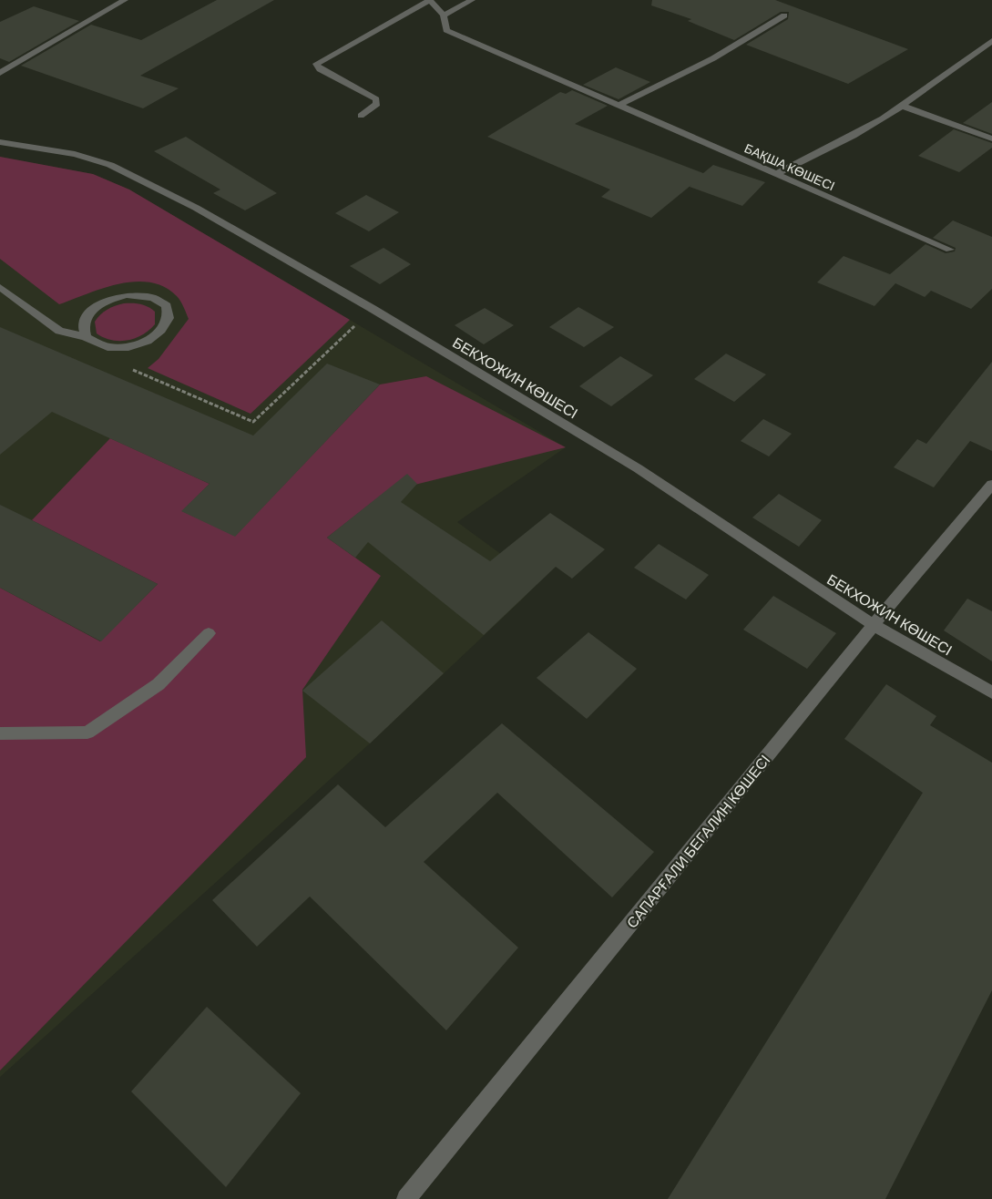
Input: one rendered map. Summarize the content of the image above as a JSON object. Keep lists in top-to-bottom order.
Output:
{
  "streets": {
    "street": ["БАҚША КӨШЕСІ", "БЕКХОЖИН КӨШЕСІ", "САПАРҒАЛИ БЕГАЛИН КӨШЕСІ"]
  },
  "crossings": [
    ["БЕКХОЖИН КӨШЕСІ", "САПАРҒАЛИ БЕГАЛИН КӨШЕСІ"]
  ]
}
